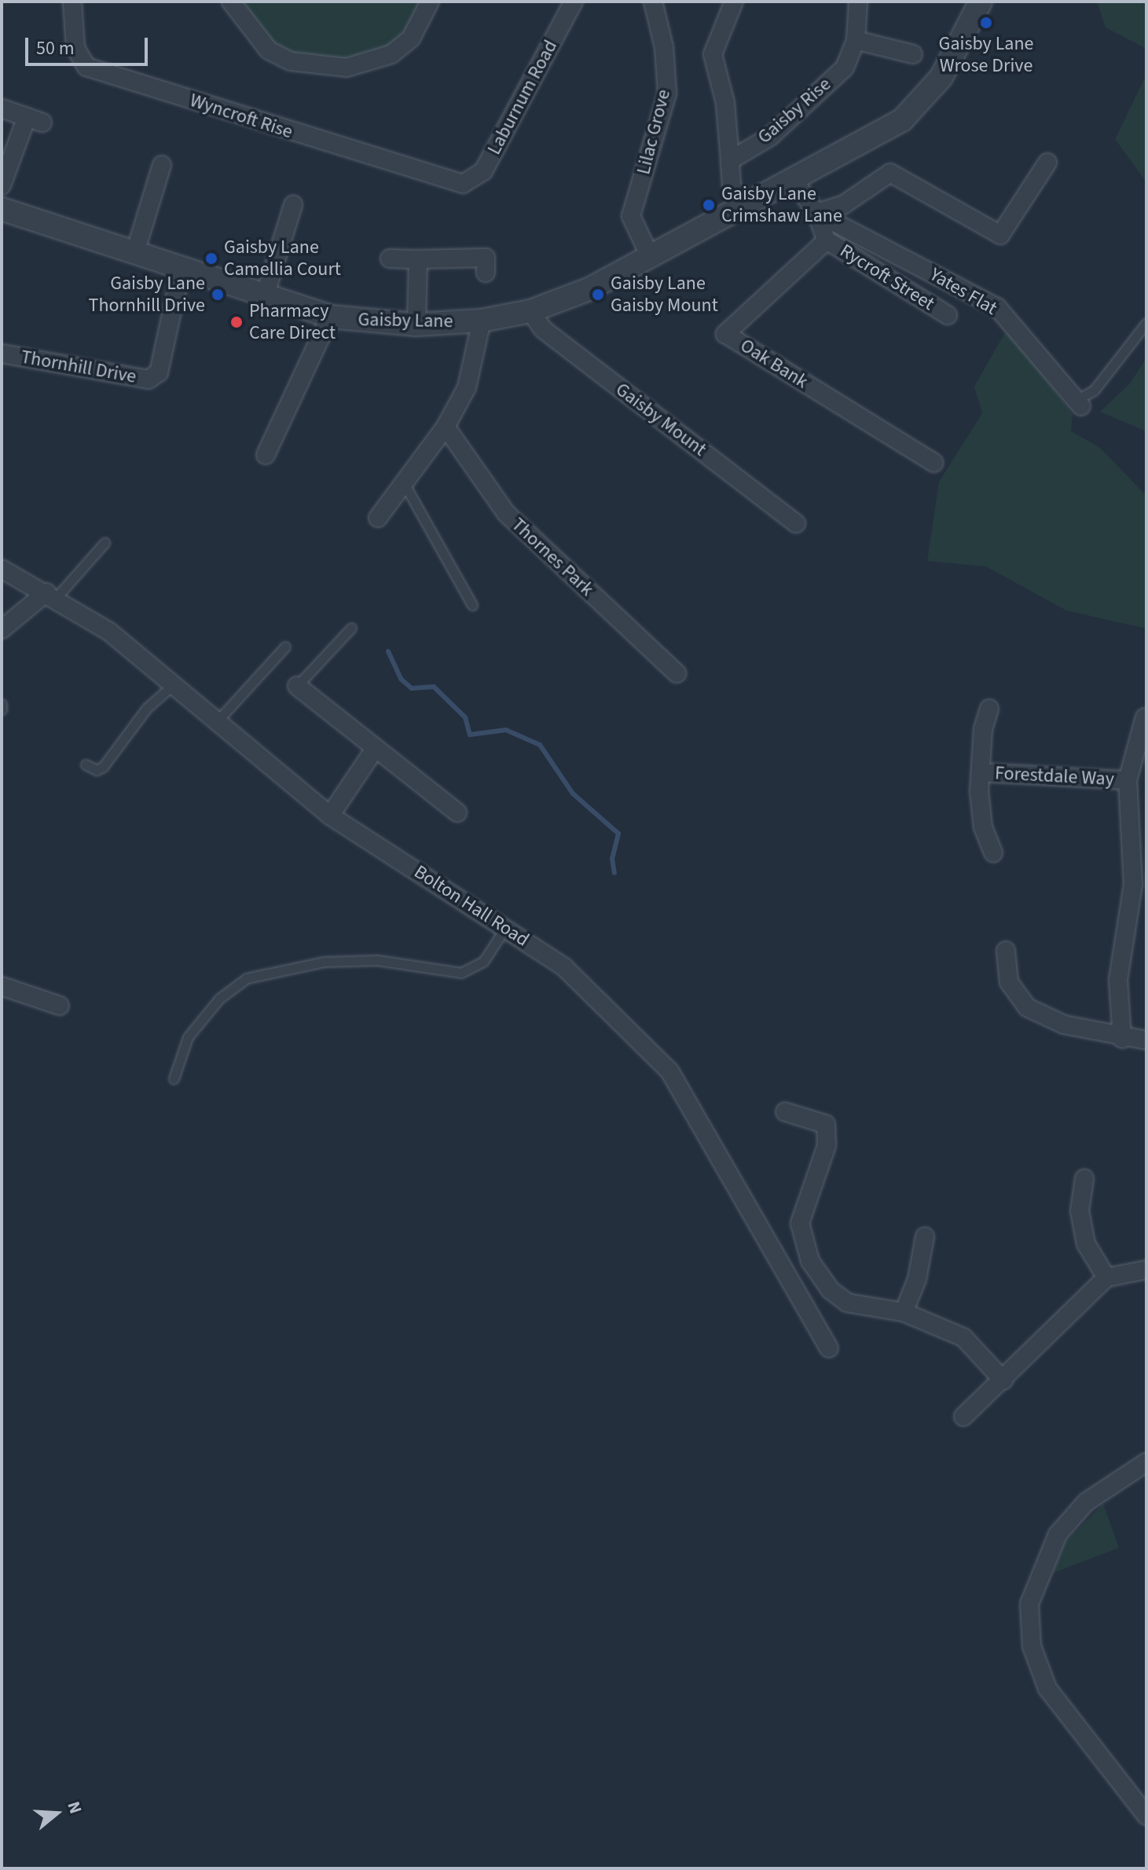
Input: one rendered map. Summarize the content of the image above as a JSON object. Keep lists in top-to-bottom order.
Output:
{
  "streets": {
    "street": [
      "Laburnum Road",
      "Gaisby Rise",
      "Wyncroft Rise",
      "Lilac Grove",
      "Rycroft Street",
      "Yates Flat",
      "Gaisby Lane",
      "Oak Bank",
      "Thornhill Drive",
      "Gaisby Mount",
      "Thornes Park",
      "Forestdale Way",
      "Bolton Hall Road"
    ]
  },
  "crossings": [
    ["Laburnum Road", "Wyncroft Rise"],
    ["Lilac Grove", "Gaisby Lane"],
    ["Rycroft Street", "Oak Bank"],
    ["Gaisby Lane", "Thornhill Drive"],
    ["Gaisby Lane", "Gaisby Mount"]
  ],
  "places": [
    "Gaisby Lane Wrose Drive",
    "Gaisby Lane Crimshaw Lane",
    "Gaisby Lane Camellia Court",
    "Gaisby Lane Thornhill Drive",
    "Gaisby Lane Gaisby Mount",
    "Pharmacy Care Direct"
  ],
  "scale_bar": "50 m",
  "north": "right"
}
